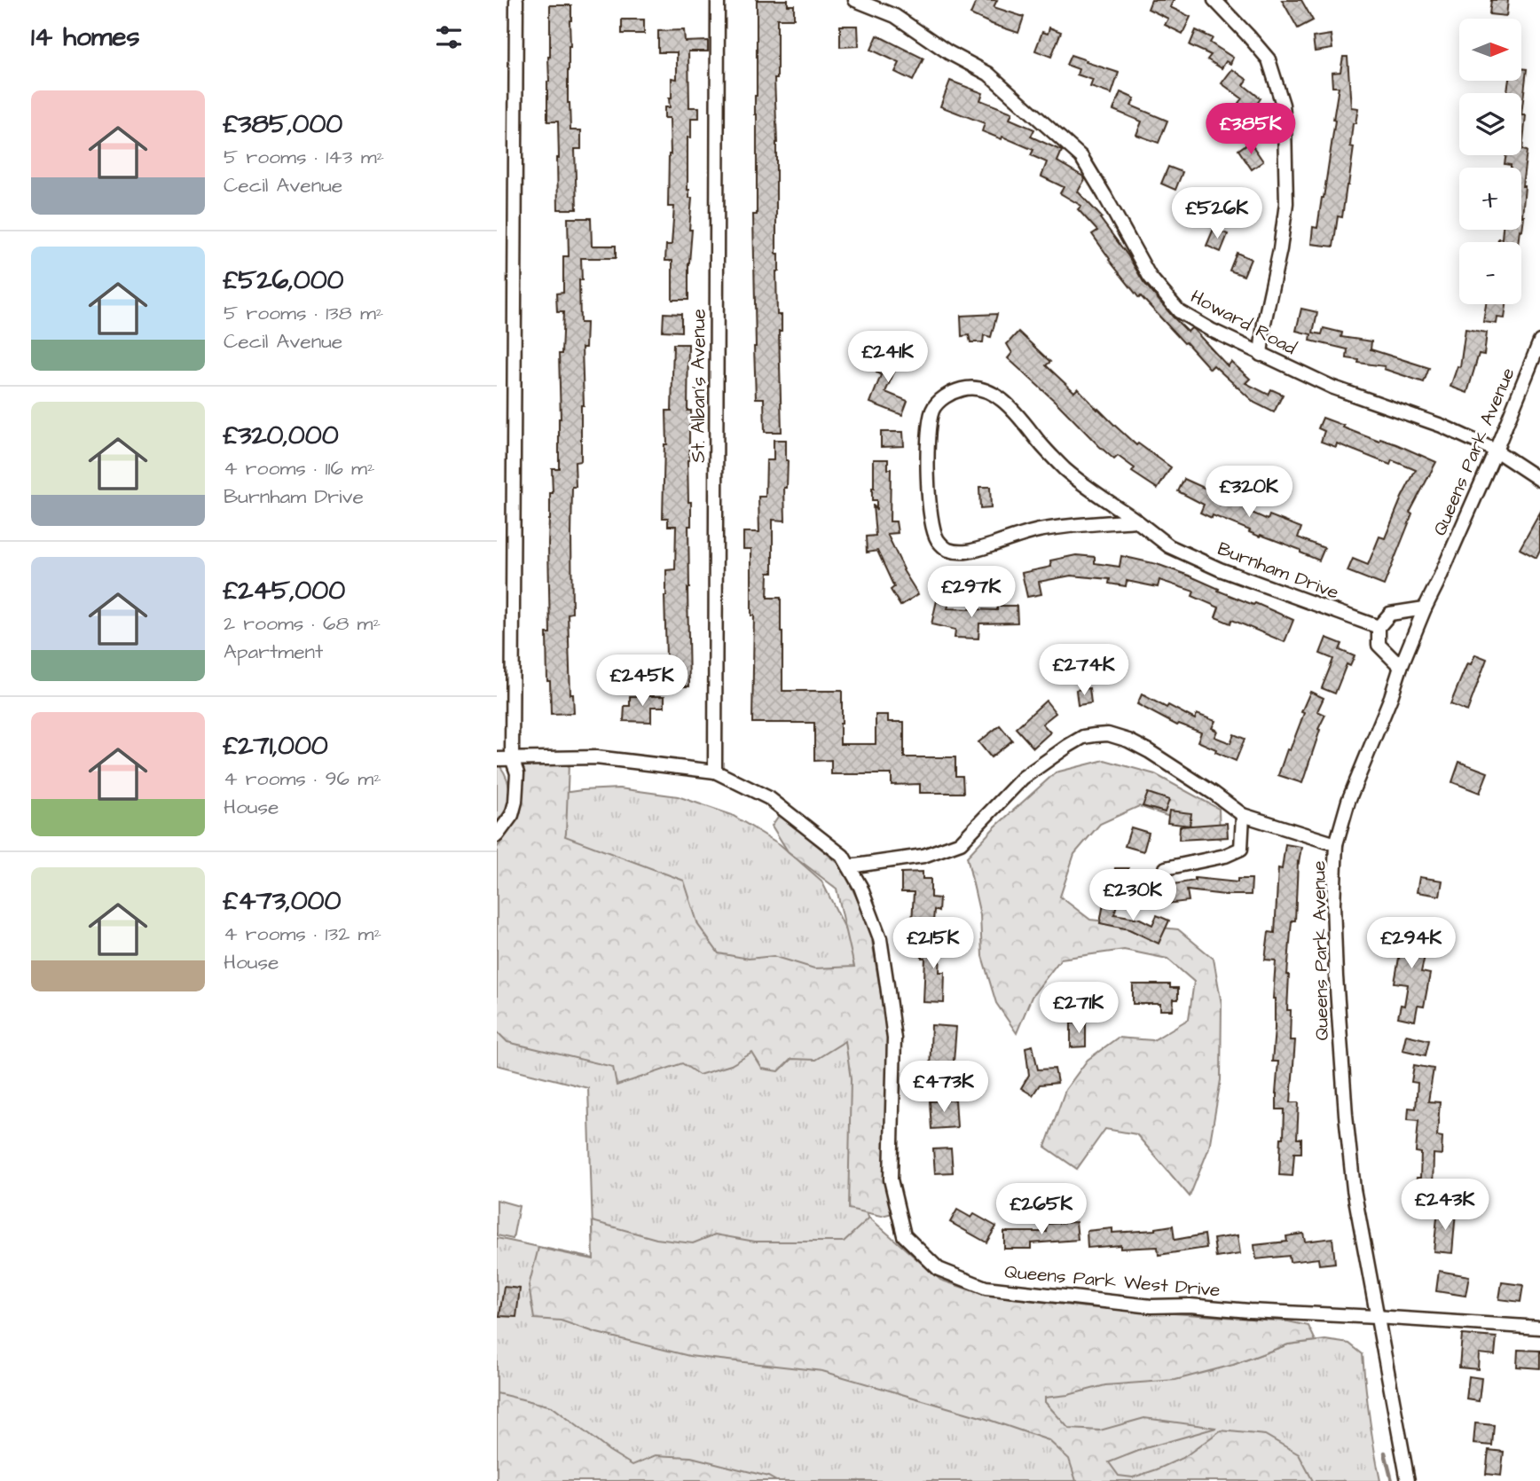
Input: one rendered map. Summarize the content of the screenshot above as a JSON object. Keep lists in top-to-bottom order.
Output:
{
  "streets": {
    "street": [
      "Howard Road",
      "St. Alban's Avenue",
      "Queens Park Avenue",
      "Burnham Drive",
      "Queens Park West Drive"
    ]
  },
  "crossings": [
    ["Howard Road", "Queens Park Avenue"],
    ["St. Alban's Avenue", "Queens Park West Drive"],
    ["Queens Park Avenue", "Queens Park West Drive"]
  ],
  "north": "right",
  "page": {
    "heading": "14 homes",
    "map_buttons": ["+", "−"],
    "list": [
      {
        "name": "£385,000",
        "note": "5 rooms · 143 m² · Cecil Avenue"
      },
      {
        "name": "£526,000",
        "note": "5 rooms · 138 m² · Cecil Avenue"
      },
      {
        "name": "£320,000",
        "note": "4 rooms · 116 m² · Burnham Drive"
      },
      {
        "name": "£245,000",
        "note": "2 rooms · 68 m² · Apartment"
      },
      {
        "name": "£271,000",
        "note": "4 rooms · 96 m² · House"
      },
      {
        "name": "£473,000",
        "note": "4 rooms · 132 m² · House"
      }
    ],
    "price": [
      "£385K",
      "£526K",
      "£241K",
      "£320K",
      "£297K",
      "£274K",
      "£245K",
      "£230K",
      "£215K",
      "£294K",
      "£271K",
      "£473K",
      "£243K",
      "£265K"
    ]
  }
}
